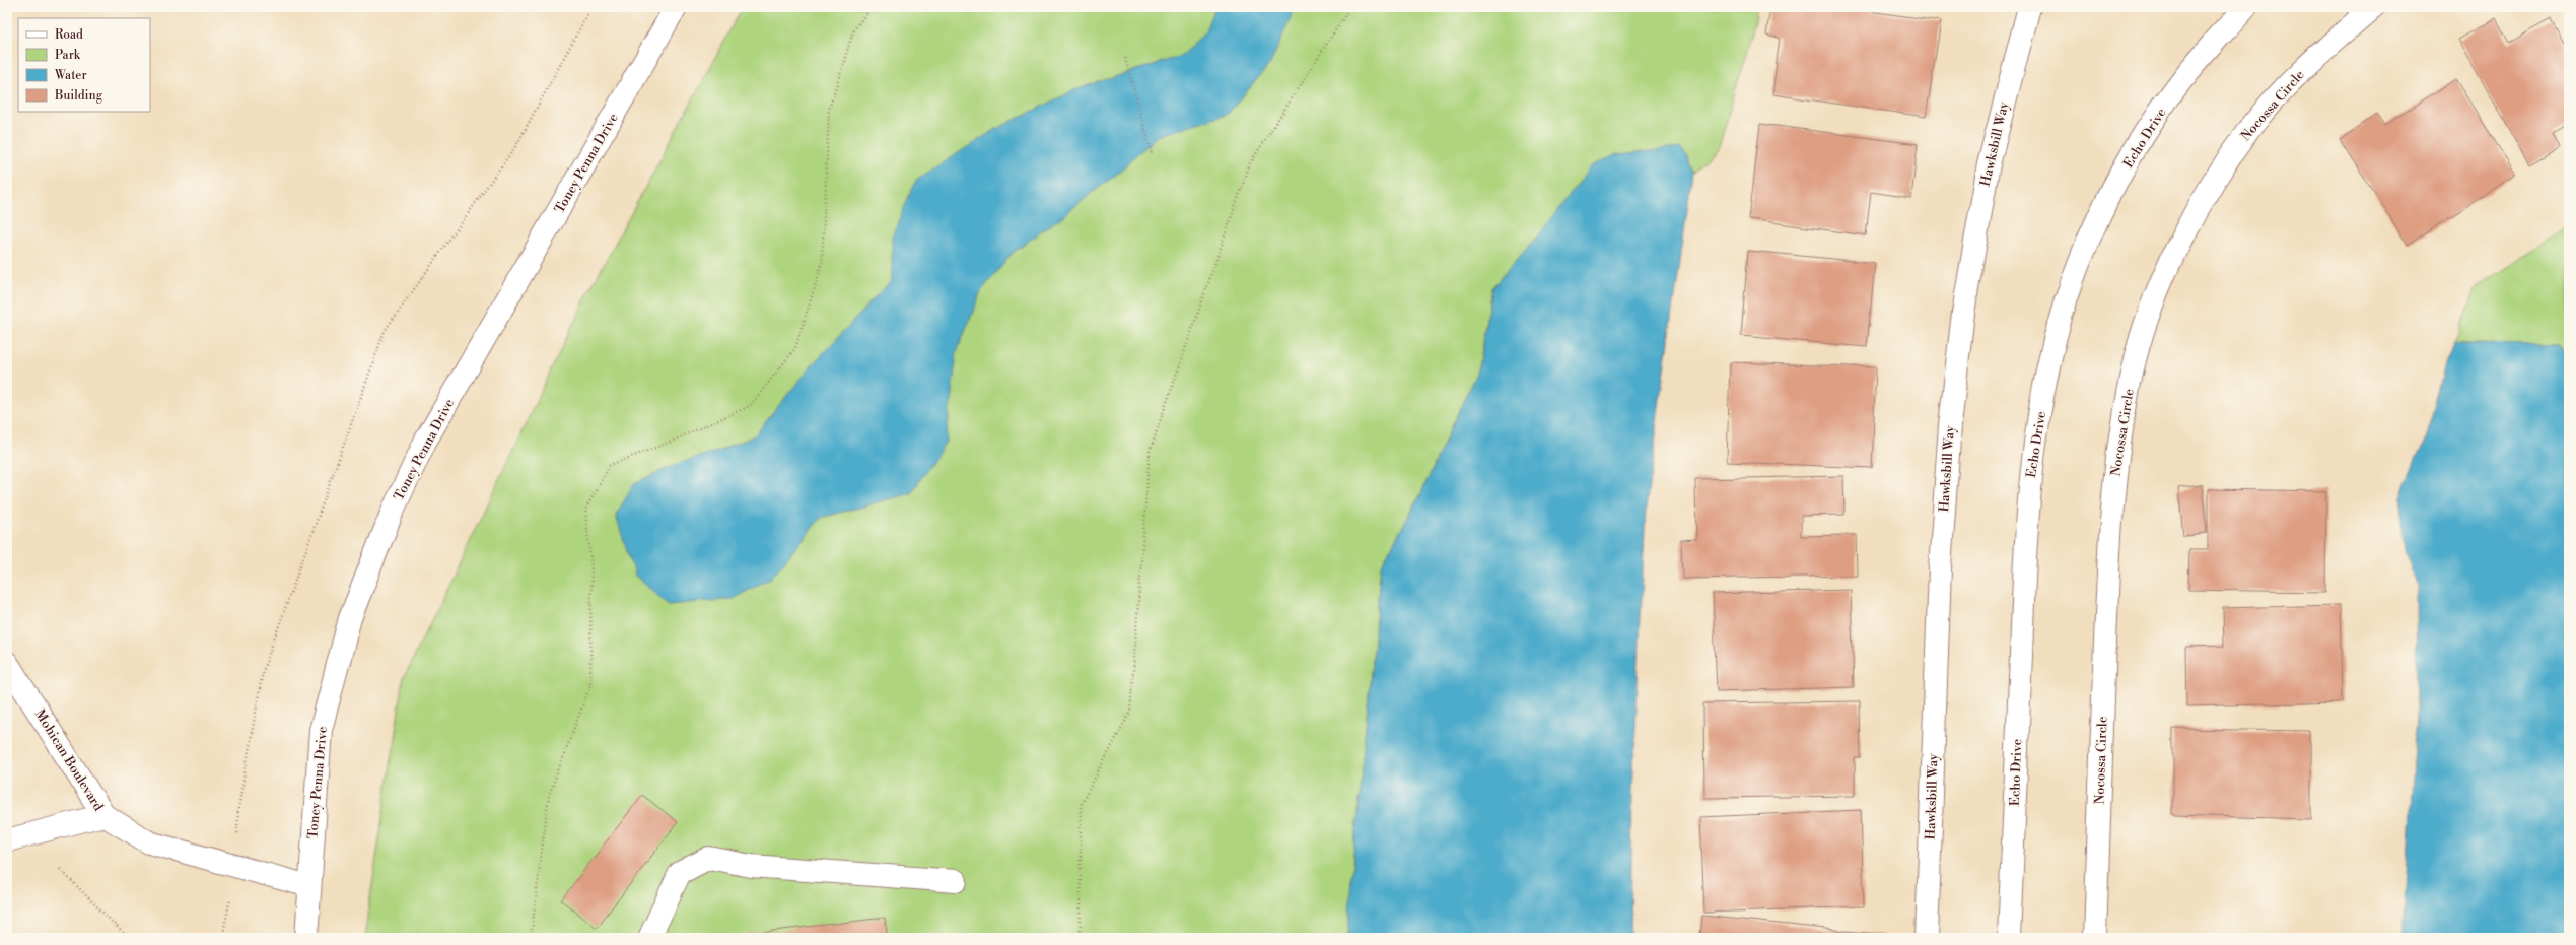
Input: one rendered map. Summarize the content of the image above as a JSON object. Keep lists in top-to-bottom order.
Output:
{
  "streets": {
    "street": [
      "Nocossa Circle",
      "Echo Drive",
      "Hawksbill Way",
      "Toney Penna Drive",
      "Mohican Boulevard"
    ]
  },
  "crossings": [
    ["Toney Penna Drive", "Mohican Boulevard"]
  ],
  "legend": [
    "Road",
    "Park",
    "Water",
    "Building"
  ]
}
